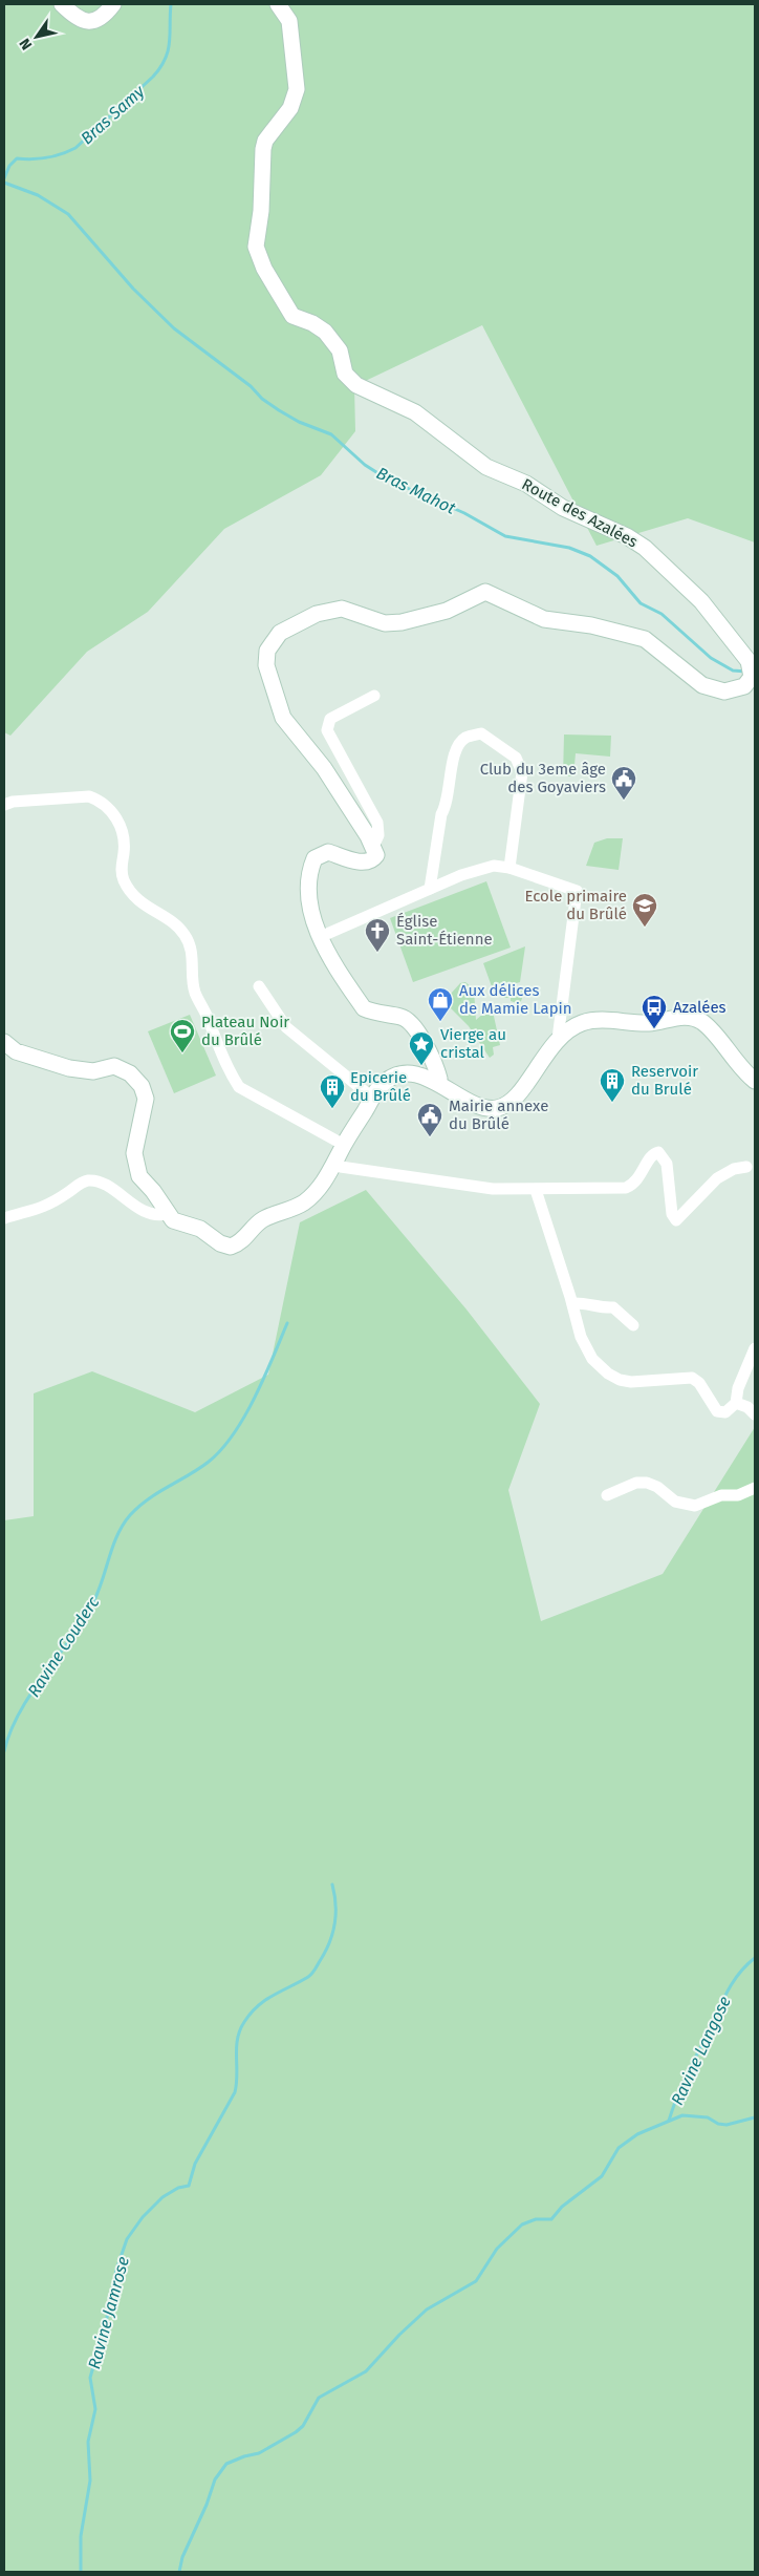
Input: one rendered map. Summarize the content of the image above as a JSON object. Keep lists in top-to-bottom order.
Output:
{
  "streets": {
    "main road": ["Route des Azalées"]
  },
  "water": [
    "Bras Samy",
    "Bras Mahot",
    "Ravine Couderc",
    "Ravine Langose",
    "Ravine Jamrose"
  ],
  "places": {
    "public building": ["Club du 3eme âge des Goyaviers", "Mairie annexe du Brûlé"],
    "school or university": ["Ecole primaire du Brûlé"],
    "church": ["Église Saint-Étienne"],
    "shop": ["Aux délices de Mamie Lapin"],
    "bus stop": ["Azalées"],
    "sports": ["Plateau Noir du Brûlé"],
    "place": ["Vierge au cristal"],
    "building": ["Reservoir du Brulé", "Epicerie du Brûlé"]
  },
  "north": "bottom left"
}
